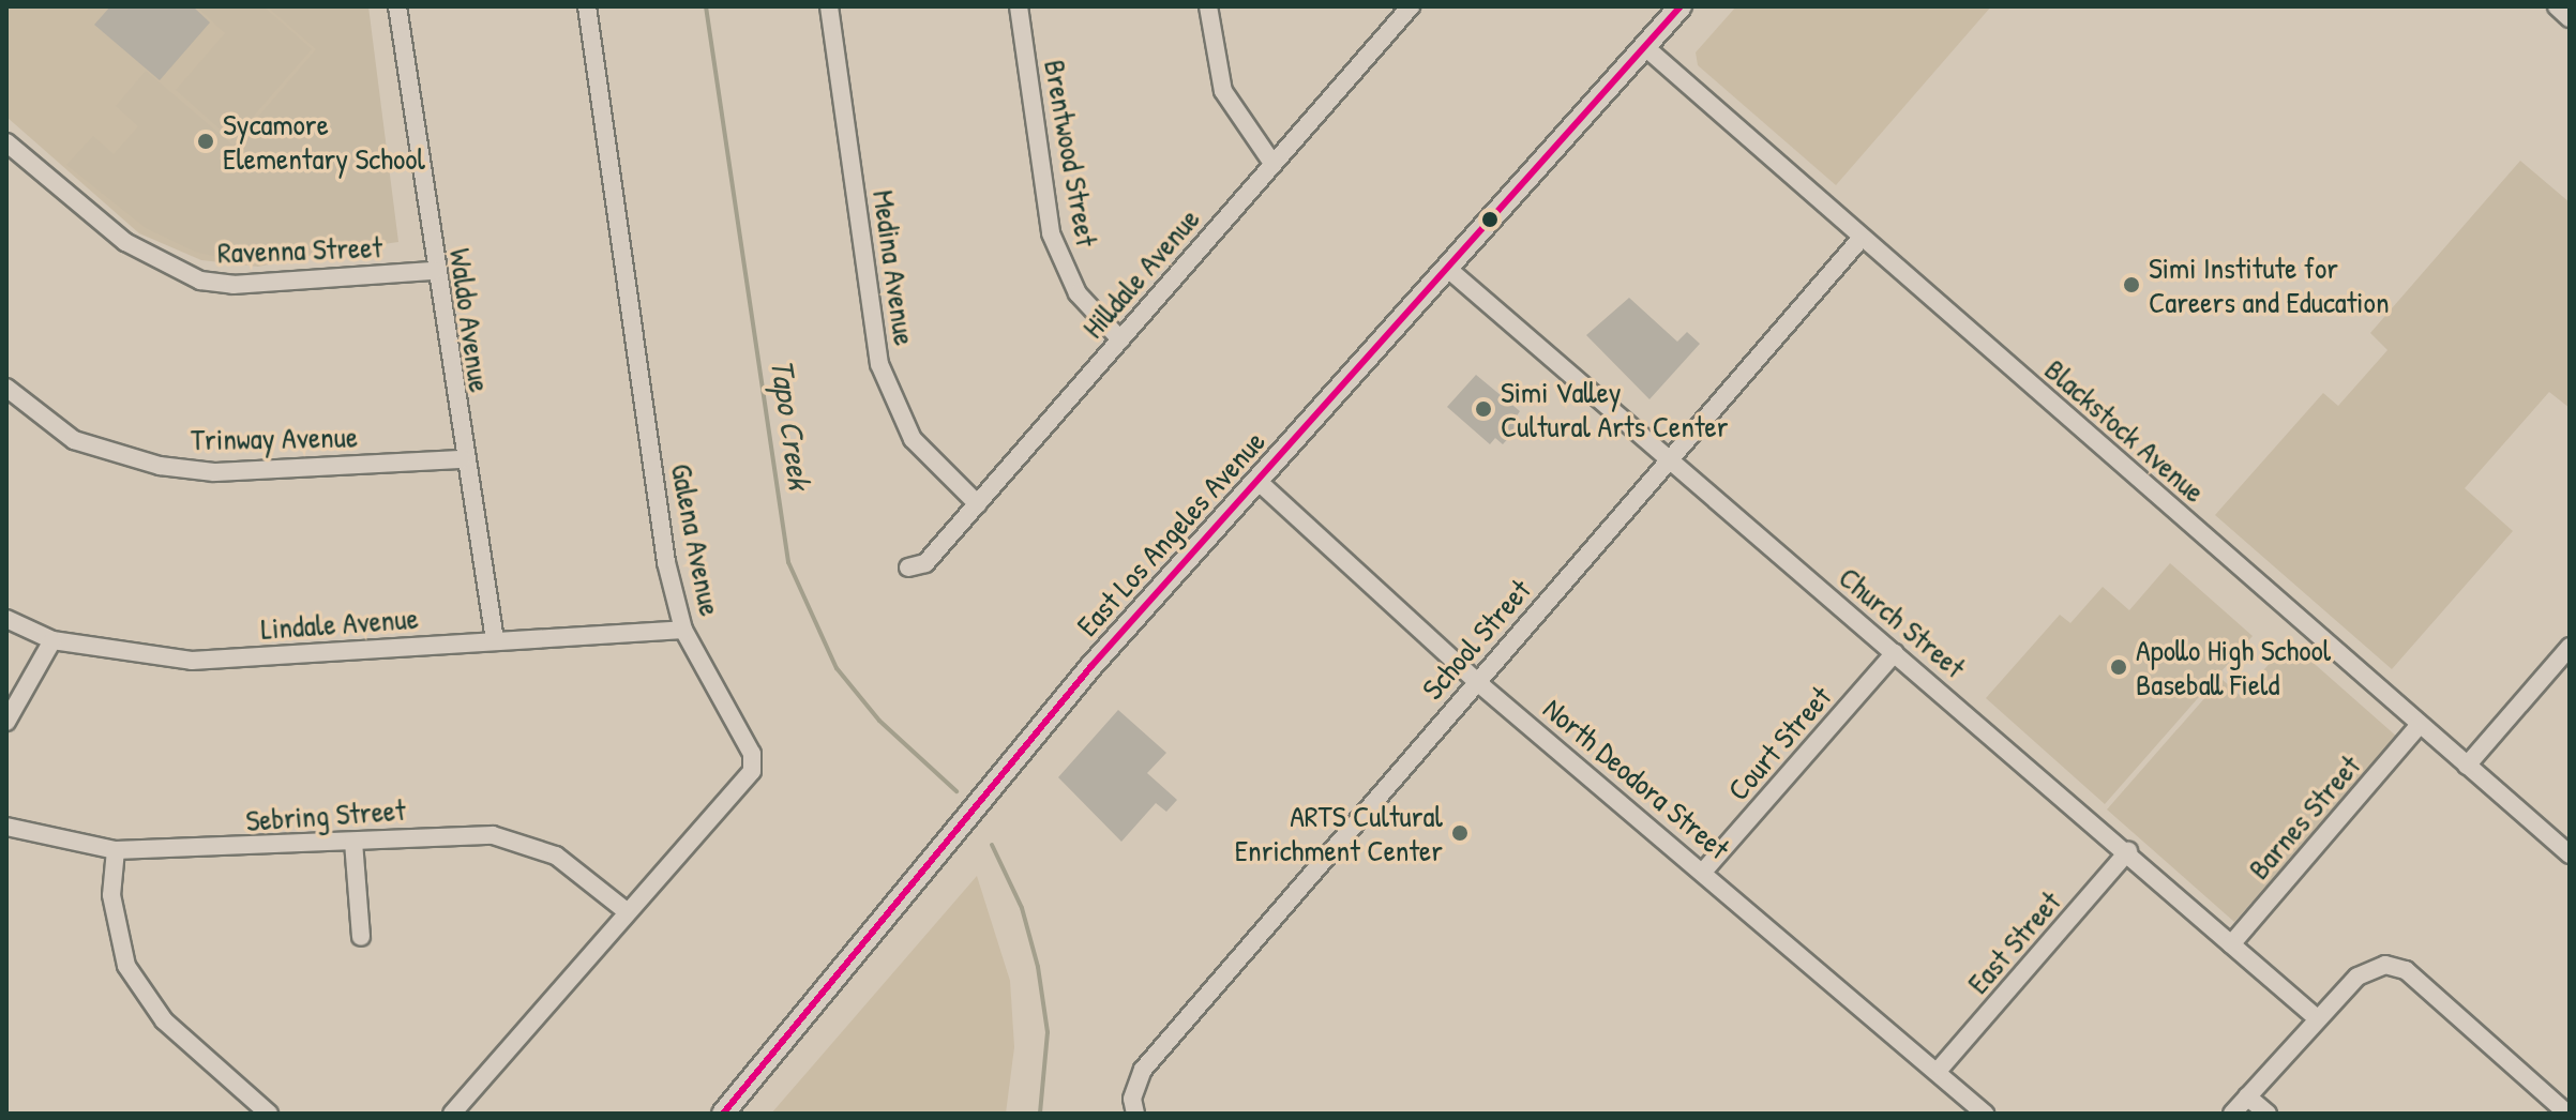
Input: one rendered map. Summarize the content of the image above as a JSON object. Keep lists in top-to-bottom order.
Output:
{
  "streets": {
    "main road": ["East Los Angeles Avenue"],
    "street": [
      "Brentwood Street",
      "Ravenna Street",
      "Medina Avenue",
      "Hilldale Avenue",
      "Waldo Avenue",
      "Blackstock Avenue",
      "Trinway Avenue",
      "Galena Avenue",
      "Church Street",
      "Lindale Avenue",
      "School Street",
      "Court Street",
      "North Deodora Street",
      "Sebring Street",
      "Barnes Street",
      "East Street"
    ]
  },
  "crossings": [
    ["Brentwood Street", "Hilldale Avenue"],
    ["Ravenna Street", "Waldo Avenue"],
    ["Medina Avenue", "Hilldale Avenue"],
    ["Waldo Avenue", "Trinway Avenue"],
    ["Waldo Avenue", "Lindale Avenue"],
    ["Blackstock Avenue", "East Los Angeles Avenue"],
    ["Blackstock Avenue", "School Street"],
    ["Blackstock Avenue", "Barnes Street"],
    ["East Los Angeles Avenue", "Church Street"],
    ["East Los Angeles Avenue", "North Deodora Street"],
    ["Galena Avenue", "Lindale Avenue"],
    ["Galena Avenue", "Sebring Street"],
    ["Church Street", "School Street"],
    ["Church Street", "Court Street"],
    ["Church Street", "Barnes Street"],
    ["Church Street", "East Street"],
    ["School Street", "North Deodora Street"],
    ["Court Street", "North Deodora Street"],
    ["North Deodora Street", "East Street"]
  ],
  "water": ["Tapo Creek"],
  "places": [
    "Sycamore Elementary School",
    "Simi Institute for Careers and Education",
    "Simi Valley Cultural Arts Center",
    "Apollo High School Baseball Field",
    "ARTS Cultural Enrichment Center"
  ]
}
